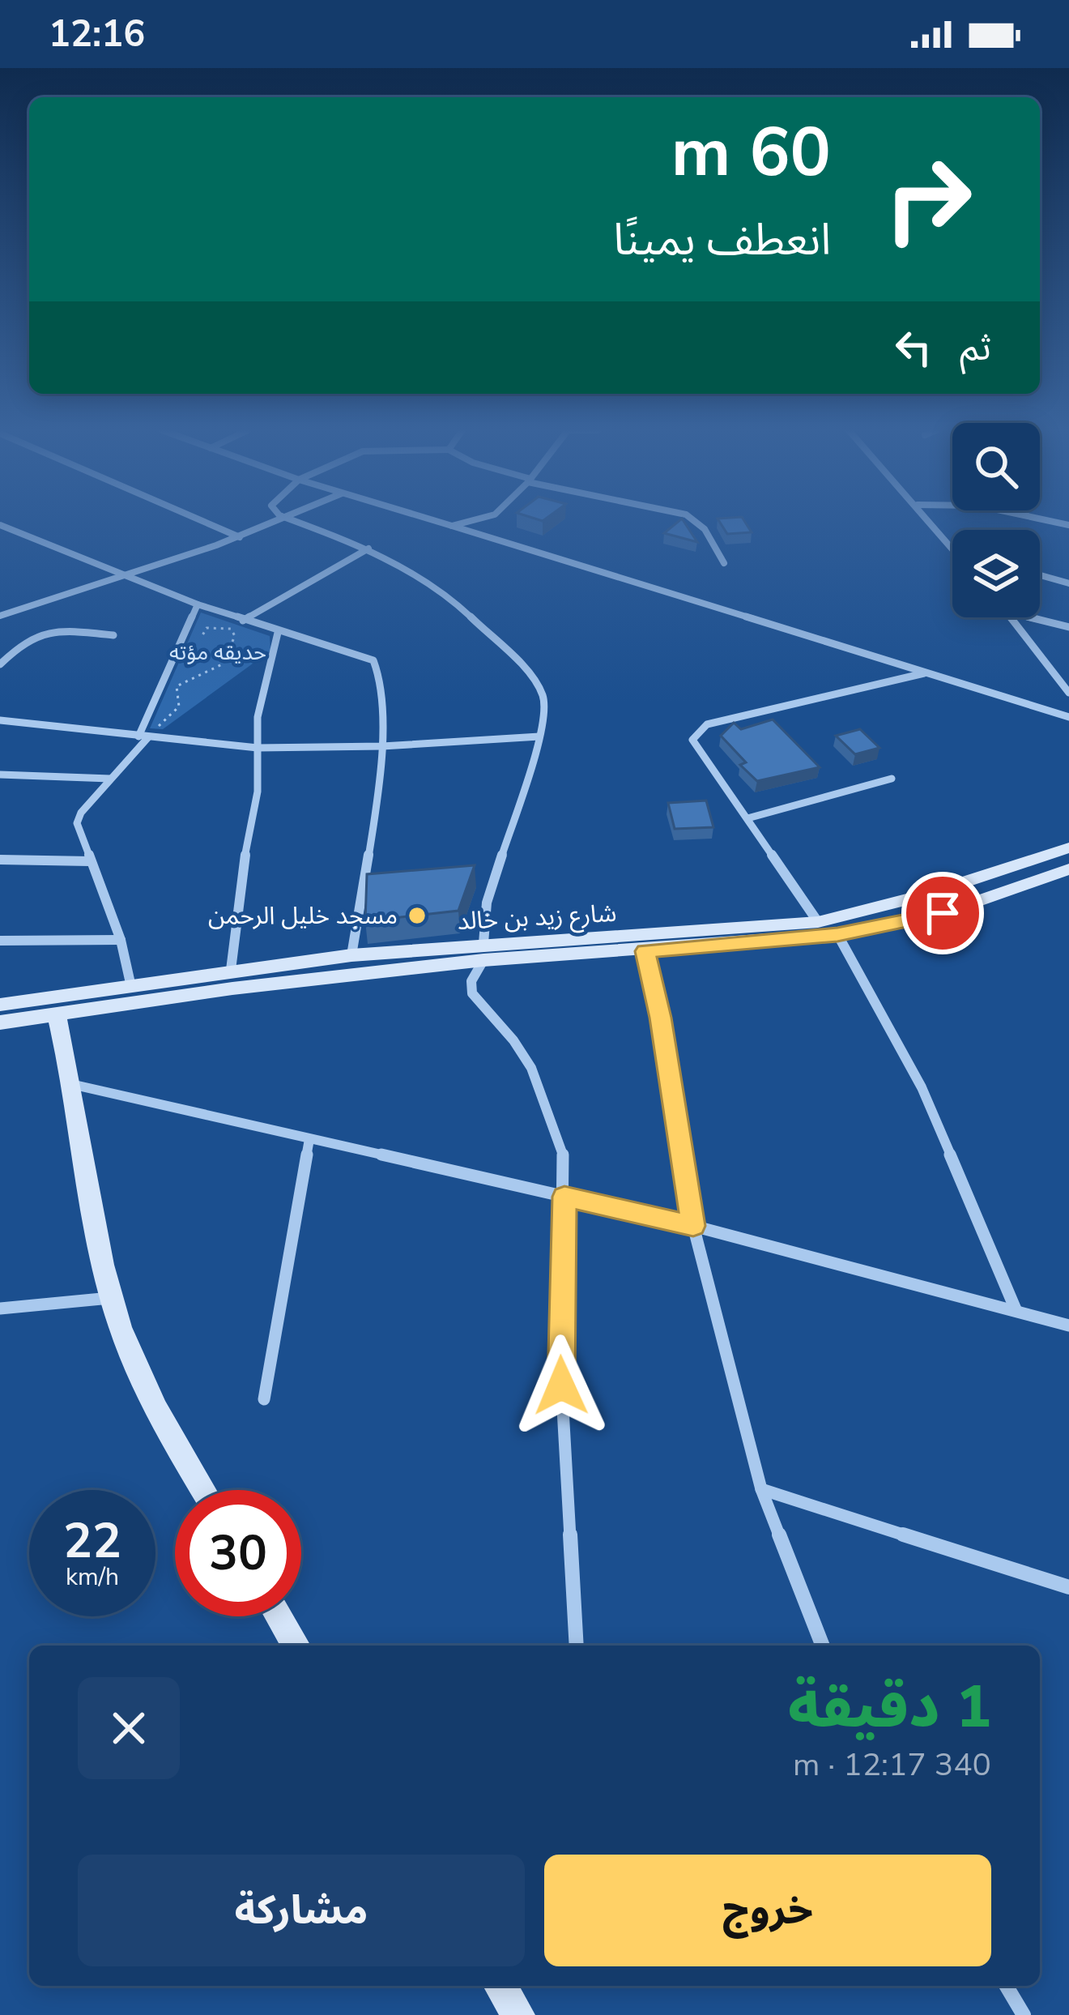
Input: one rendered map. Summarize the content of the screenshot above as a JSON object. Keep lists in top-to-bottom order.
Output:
{
  "streets": {
    "main road": ["شارع زيد بن خالد"]
  },
  "parks": ["حديقه مؤته"],
  "places": ["مسجد خليل الرحمن"],
  "page": {
    "status": "12:16",
    "turn": ["60 m", "انعطف يمينًا"],
    "then": "ثم",
    "speed": "22 km/h",
    "limit": "30",
    "heading": ["1 دقيقة", "340 m · 12:17"],
    "buttons": ["خروج", "مشاركة"]
  }
}
